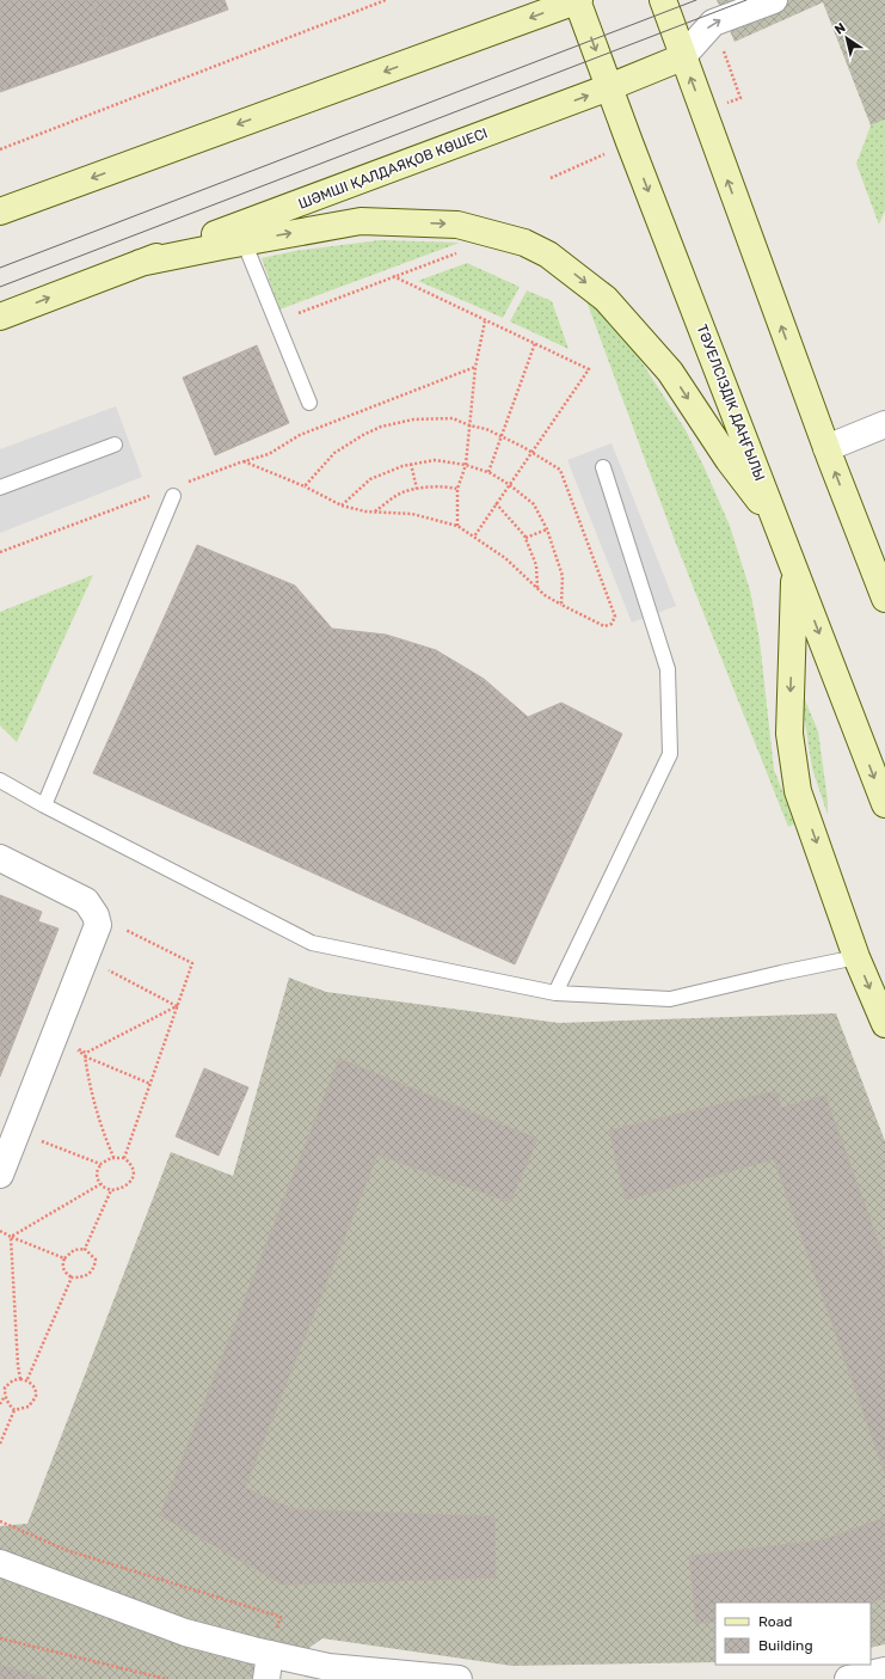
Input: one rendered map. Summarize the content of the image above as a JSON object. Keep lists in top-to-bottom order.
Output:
{
  "streets": {
    "main road": ["ШӘМШІ ҚАЛДАЯҚОВ КӨШЕСІ", "ТӘУЕЛСІЗДІК ДАҢҒЫЛЫ"]
  },
  "crossings": [
    ["ШӘМШІ ҚАЛДАЯҚОВ КӨШЕСІ", "ТӘУЕЛСІЗДІК ДАҢҒЫЛЫ"]
  ],
  "one_way": ["ШӘМШІ ҚАЛДАЯҚОВ КӨШЕСІ"],
  "legend": ["Road", "Building"],
  "north": "top left"
}
